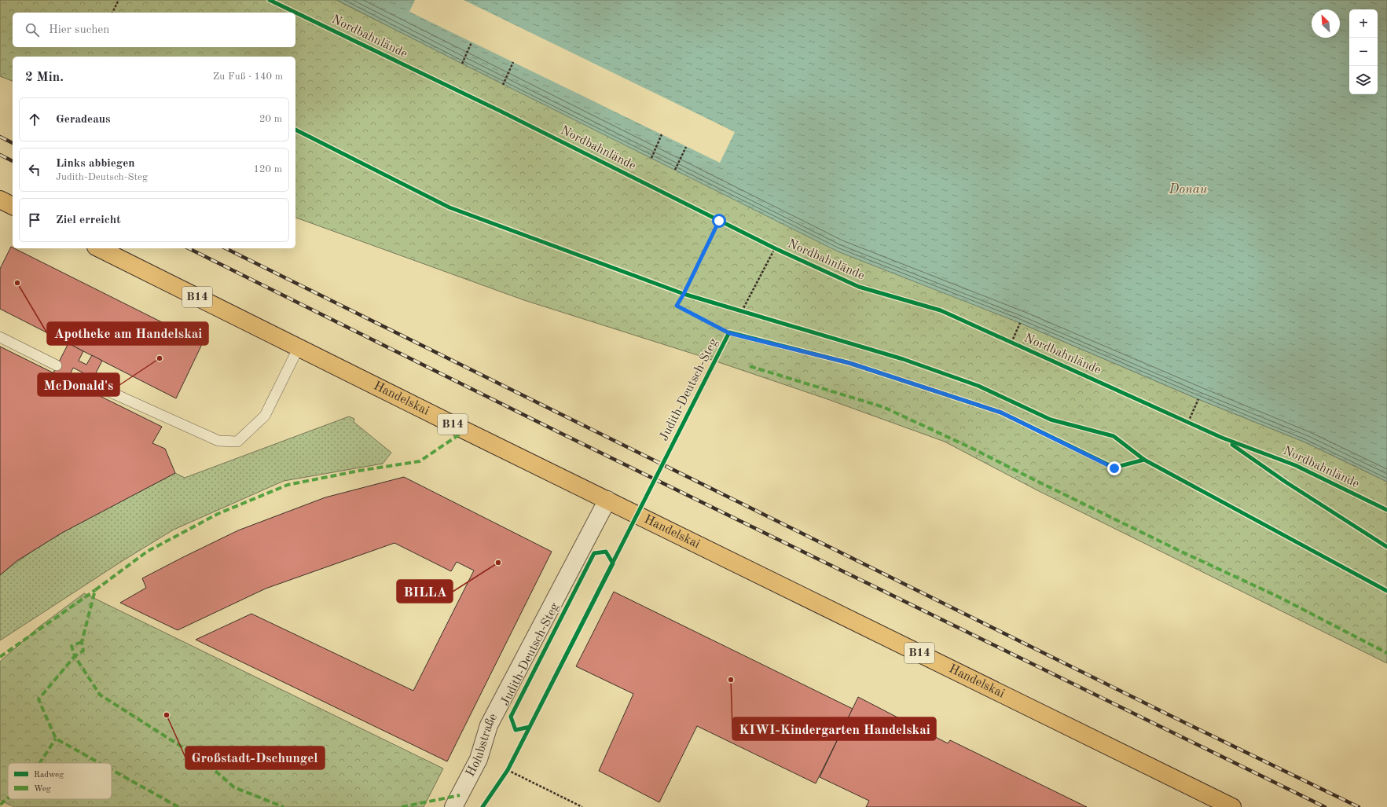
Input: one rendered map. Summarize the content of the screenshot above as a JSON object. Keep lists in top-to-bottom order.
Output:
{
  "streets": {
    "main road": ["B14", "Handelskai"],
    "street": ["Holubstraße"],
    "cycle path": ["Nordbahnlände", "Judith-Deutsch-Steg"]
  },
  "crossings": [
    ["Handelskai", "Holubstraße"]
  ],
  "water": ["Donau"],
  "places": [
    "Apotheke am Handelskai",
    "McDonald's",
    "BILLA",
    "KIWI-Kindergarten Handelskai",
    "Großstadt-Dschungel"
  ],
  "legend": ["Radweg", "Weg"],
  "north": "top left",
  "page": {
    "map_buttons": ["+", "−"],
    "search": "Hier suchen",
    "heading": ["2 Min.", "Zu Fuß · 140 m"],
    "list": [
      ["Geradeaus", "20 m"],
      ["Links abbiegen", "Judith-Deutsch-Steg", "120 m"],
      "Ziel erreicht"
    ]
  }
}
